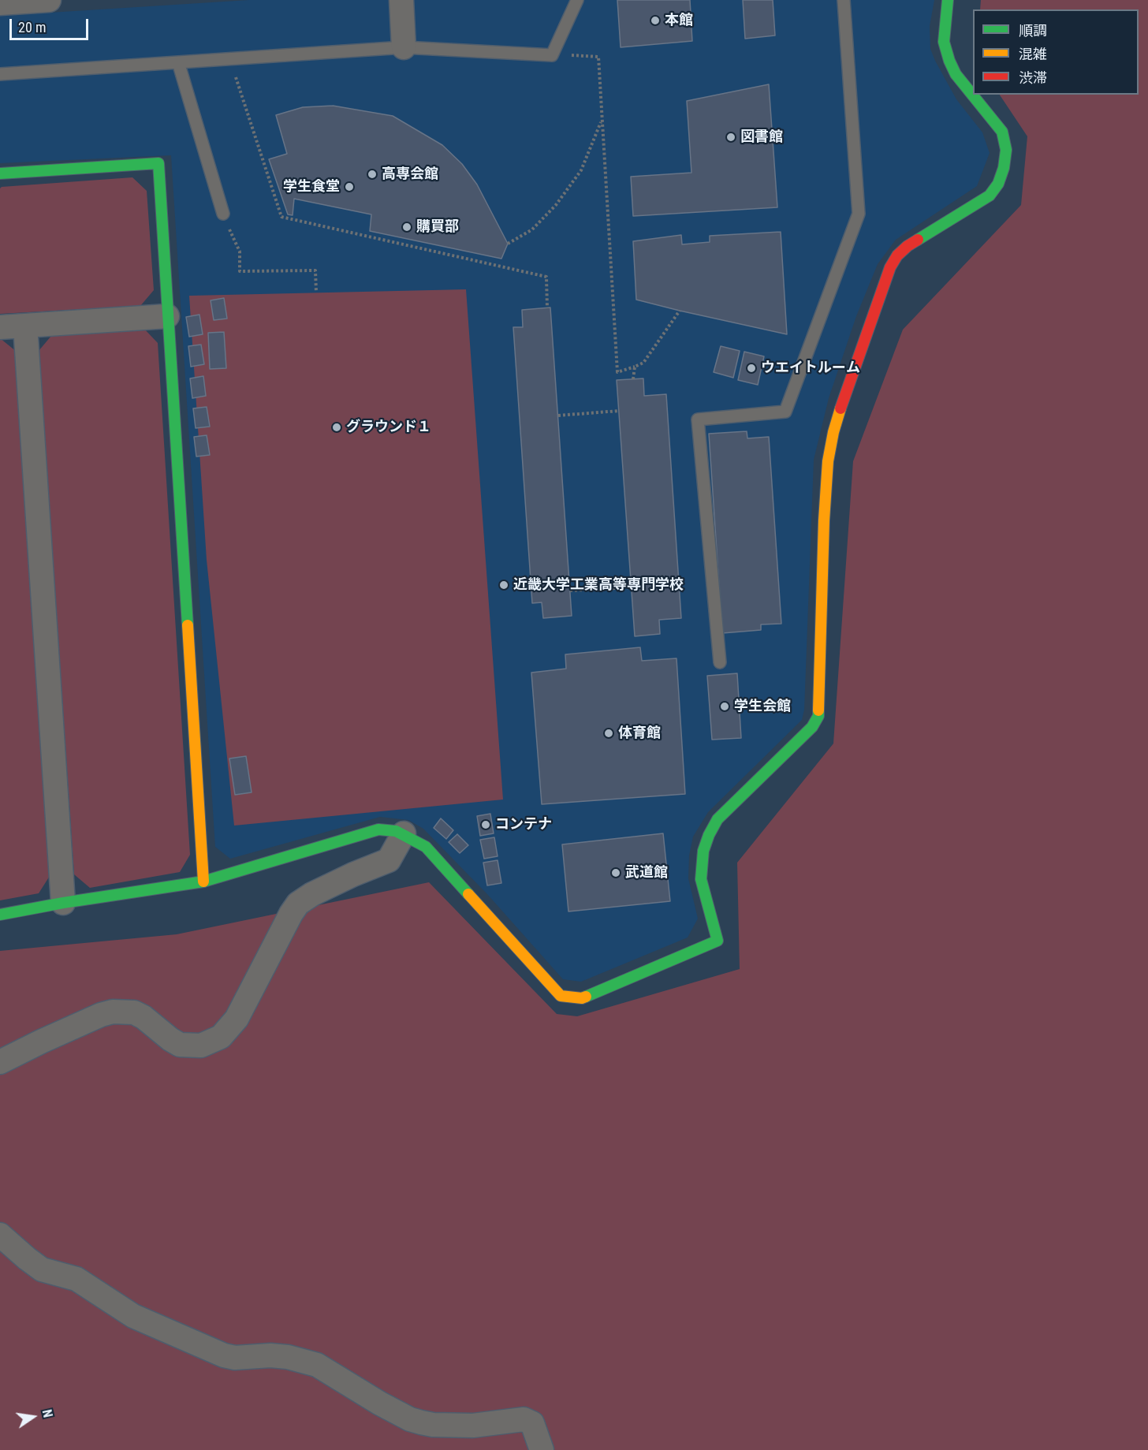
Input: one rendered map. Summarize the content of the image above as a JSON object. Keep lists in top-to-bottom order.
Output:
{
  "places": [
    "本館",
    "図書館",
    "高専会館",
    "学生食堂",
    "購買部",
    "ウエイトルーム",
    "グラウンド１",
    "近畿大学工業高等専門学校",
    "学生会館",
    "体育館",
    "コンテナ",
    "武道館"
  ],
  "legend": ["順調", "混雑", "渋滞"],
  "scale_bar": "20 m",
  "north": "right"
}
